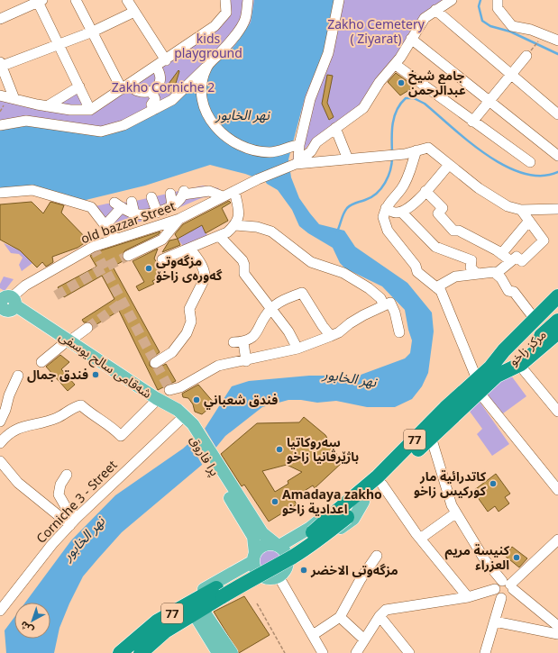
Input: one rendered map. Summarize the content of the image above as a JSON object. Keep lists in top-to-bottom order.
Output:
{
  "streets": {
    "highway": ["مركز زاخو", "77"],
    "main road": ["شەقامی سالح یوسفی", "پرا فاروق"],
    "street": ["old bazzar Street", "Corniche 3 - Street"]
  },
  "crossings": [
    ["old bazzar Street", "شەقامی سالح یوسفی"],
    ["مركز زاخو", "77"],
    ["شەقامی سالح یوسفی", "پرا فاروق"],
    ["شەقامی سالح یوسفی", "Corniche 3 - Street"],
    ["پرا فاروق", "Corniche 3 - Street"]
  ],
  "water": ["نهر الخابور"],
  "parks": ["Zakho Cemetery ( Ziyarat)", "kids playground", "Zakho Corniche 2"],
  "places": [
    "جامع شيخ عبدالرحمن",
    "مزگەوتی گەورەی زاخۆ",
    "فندق جمال",
    "فندق شعباني",
    "سه‌روكاتيا باژێرڤانيا زاخو",
    "كاتدرائية مار كوركيس زاخو",
    "Amadaya zakho اعدادية زاخو",
    "كنيسة مريم العزراء",
    "مزگەوتی الاخضر"
  ],
  "north": "bottom left"
}
